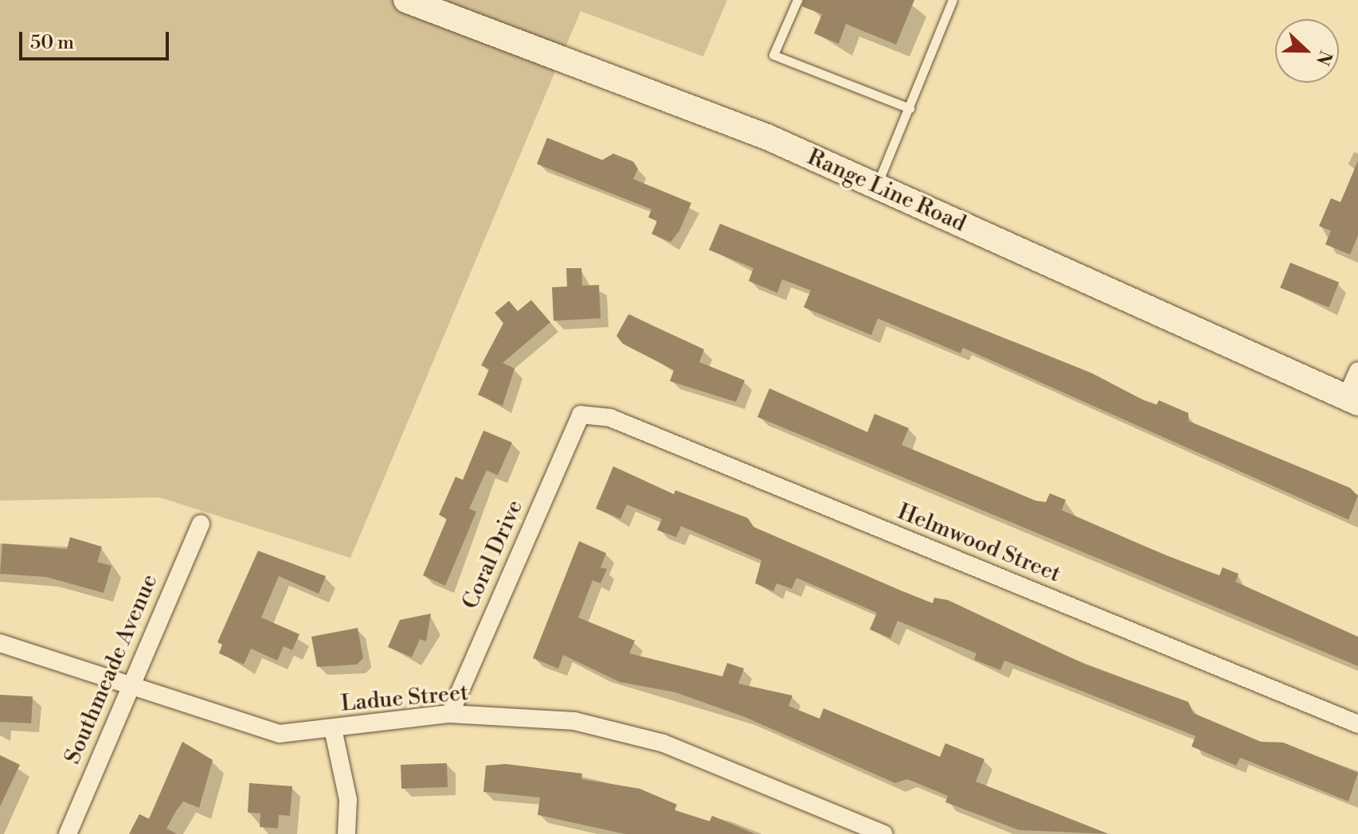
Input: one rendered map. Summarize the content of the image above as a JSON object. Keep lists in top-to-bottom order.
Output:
{
  "streets": {
    "main road": ["Range Line Road"],
    "street": [
      "Helmwood Street",
      "Coral Drive",
      "Southmeade Avenue",
      "Ladue Street"
    ]
  },
  "crossings": [
    ["Helmwood Street", "Coral Drive"],
    ["Coral Drive", "Ladue Street"],
    ["Southmeade Avenue", "Ladue Street"]
  ],
  "scale_bar": "50 m",
  "north": "right"
}
